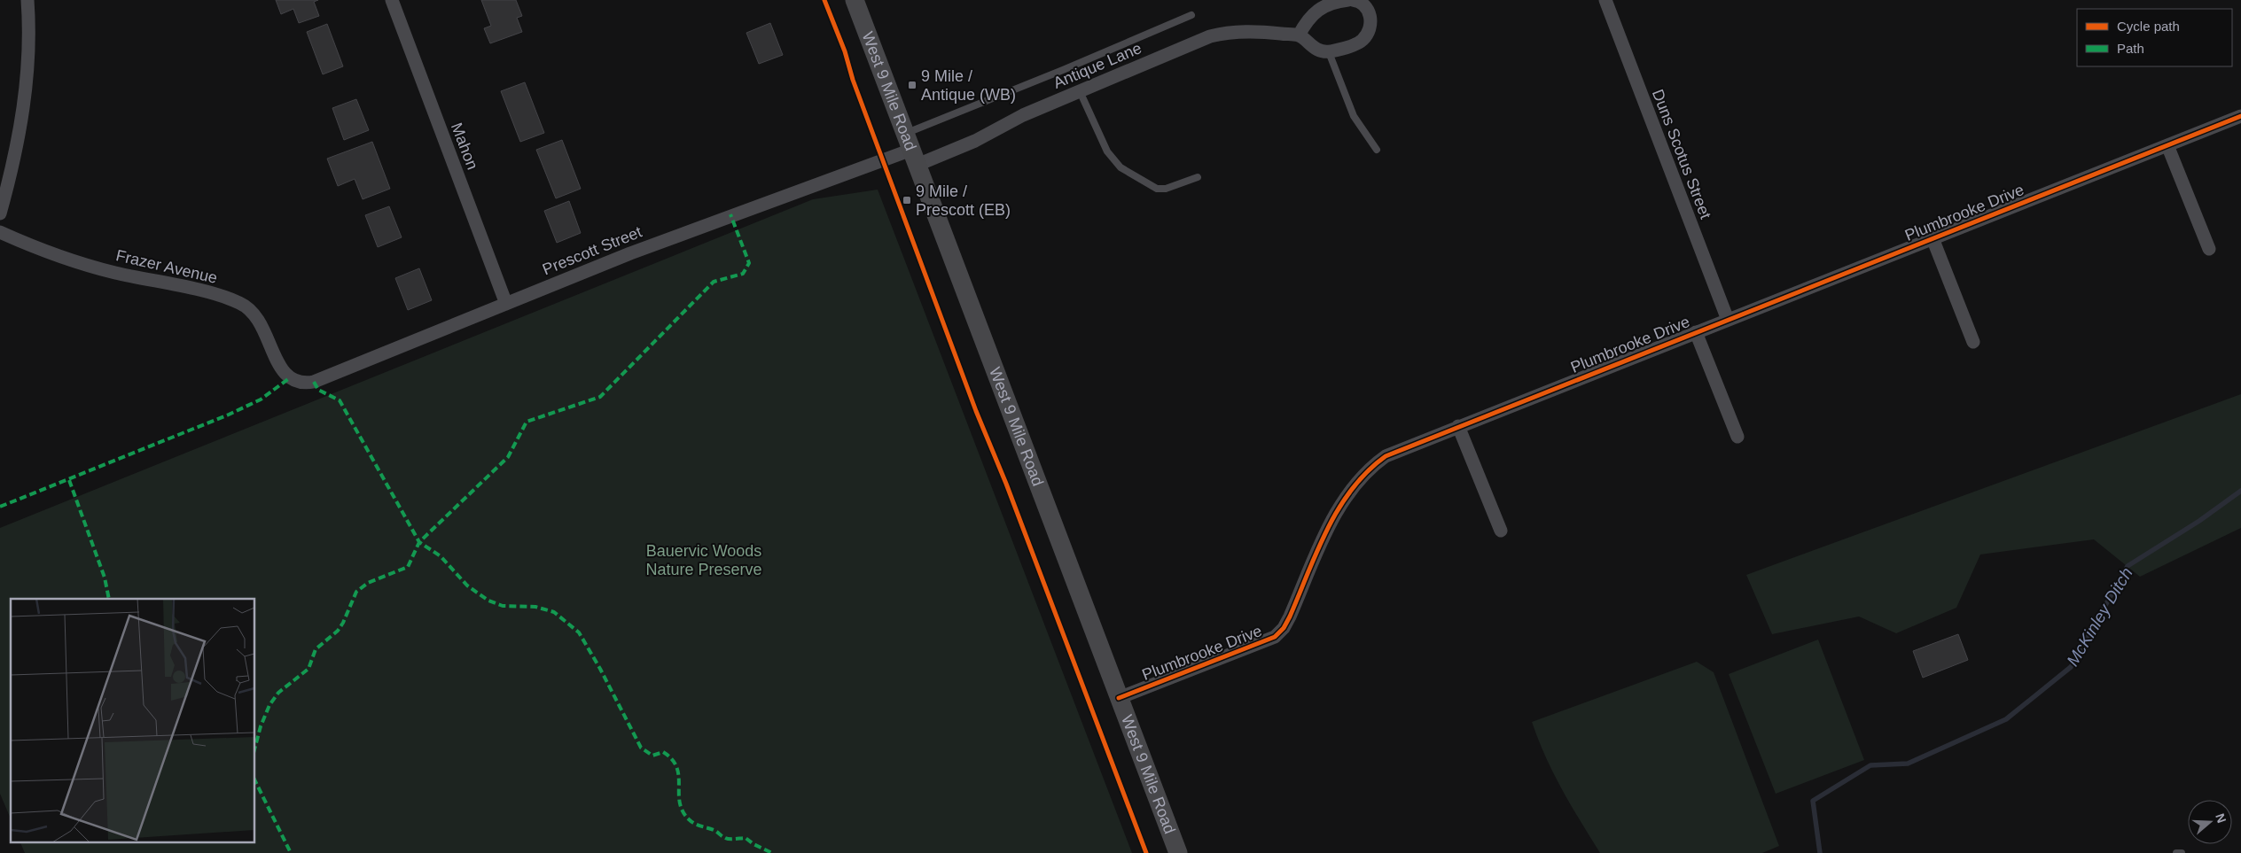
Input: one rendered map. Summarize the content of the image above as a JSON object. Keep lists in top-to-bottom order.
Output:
{
  "streets": {
    "main road": ["West 9 Mile Road"],
    "street": [
      "Antique Lane",
      "Mahon",
      "Duns Scotus Street",
      "Plumbrooke Drive",
      "Prescott Street",
      "Frazer Avenue"
    ]
  },
  "crossings": [
    ["Antique Lane", "West 9 Mile Road"],
    ["Antique Lane", "Prescott Street"],
    ["West 9 Mile Road", "Plumbrooke Drive"],
    ["West 9 Mile Road", "Prescott Street"],
    ["Mahon", "Prescott Street"],
    ["Duns Scotus Street", "Plumbrooke Drive"],
    ["Prescott Street", "Frazer Avenue"]
  ],
  "water": ["McKinley Ditch"],
  "parks": ["Bauervic Woods Nature Preserve"],
  "places": {
    "transit": ["9 Mile / Antique (WB)", "9 Mile / Prescott (EB)"]
  },
  "legend": ["Cycle path", "Path"],
  "north": "right"
}
